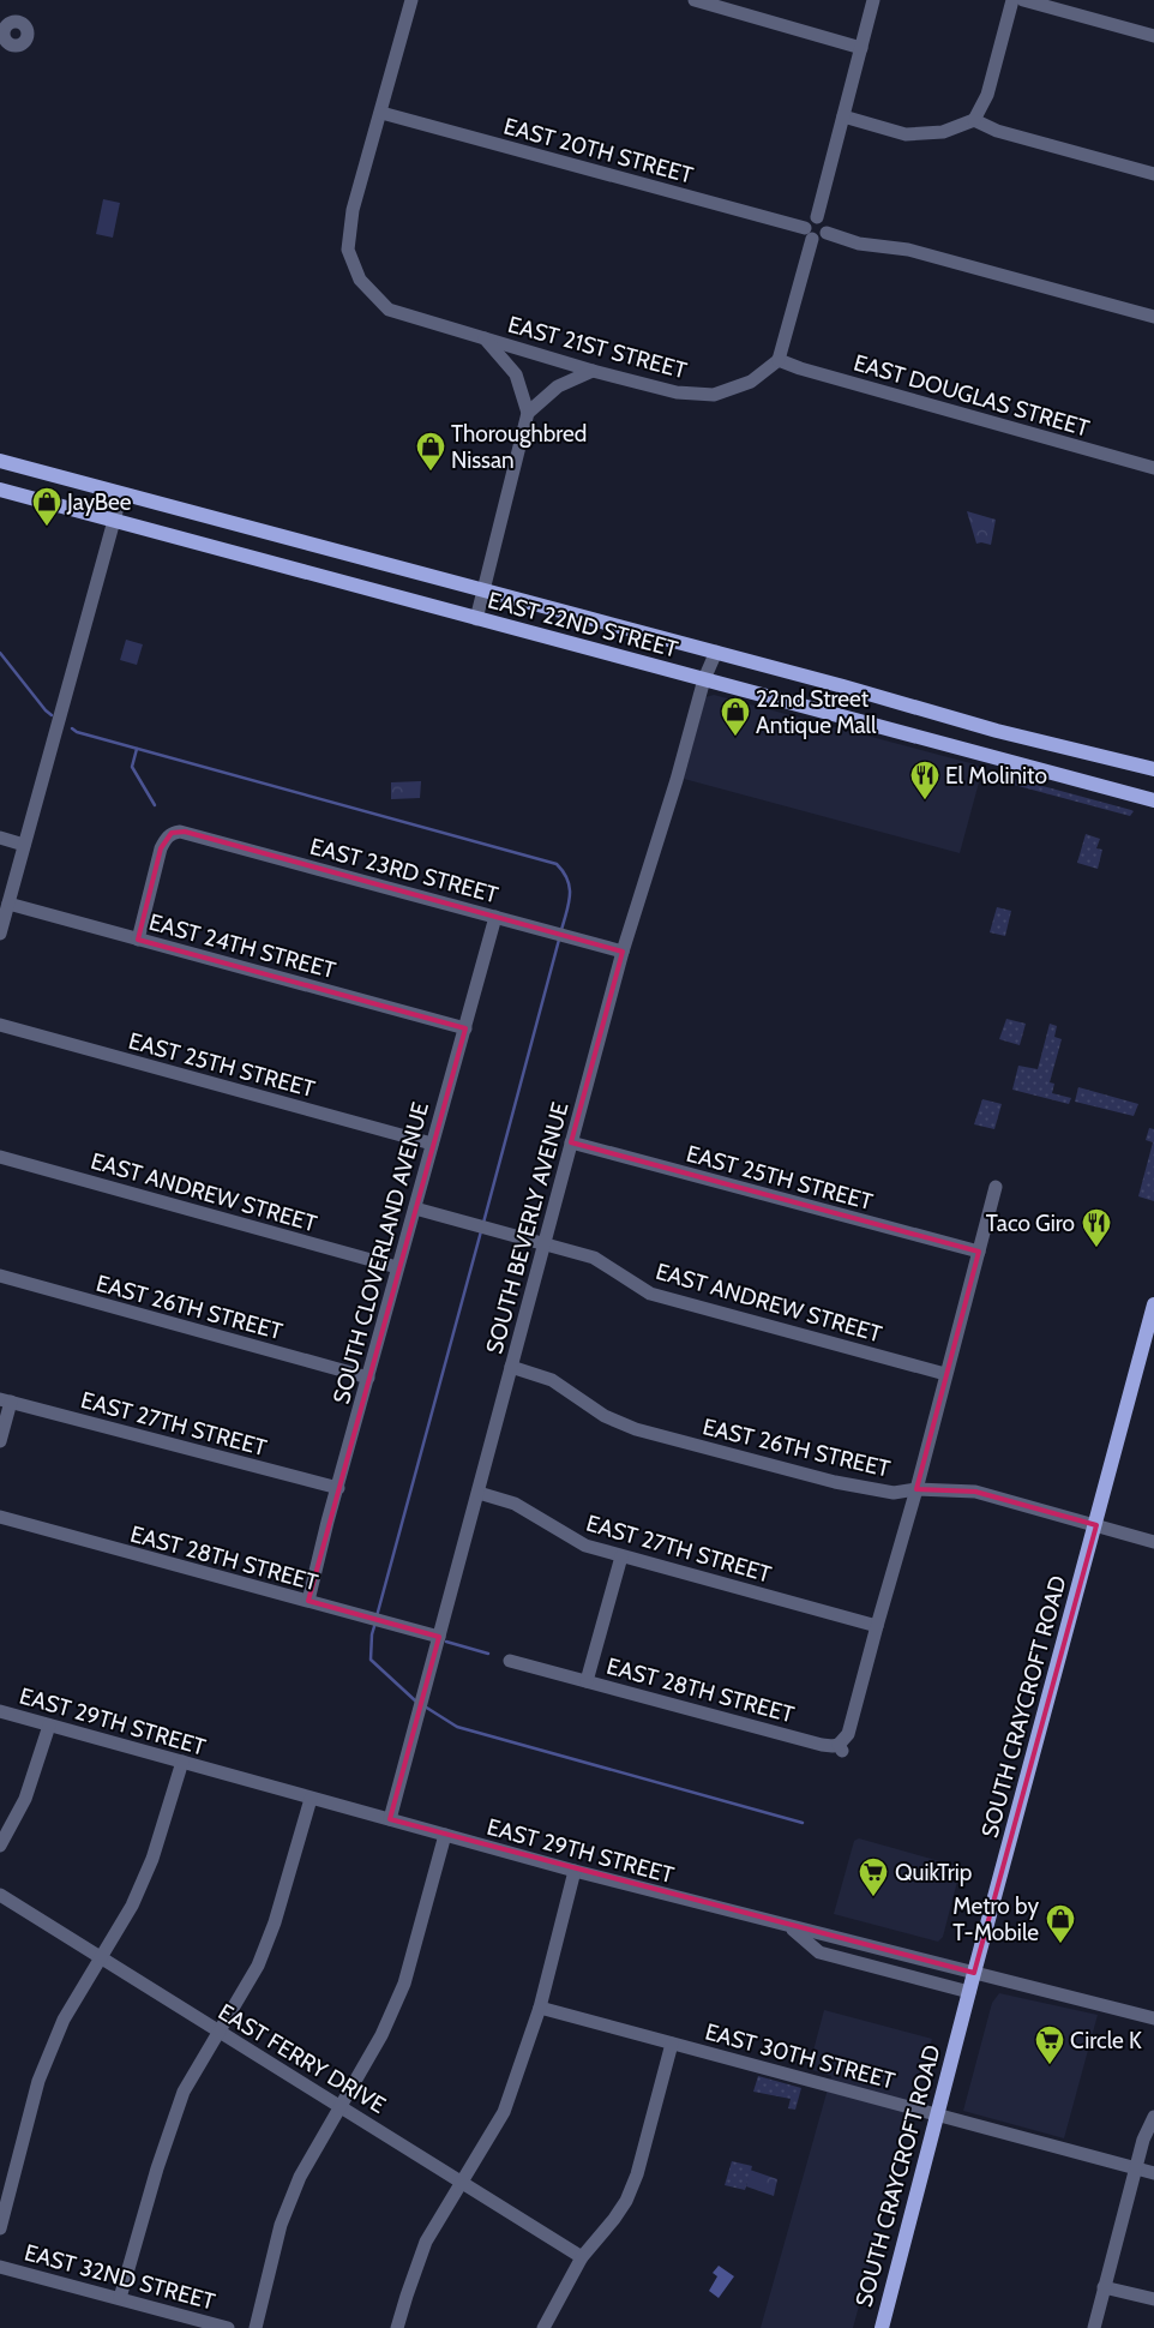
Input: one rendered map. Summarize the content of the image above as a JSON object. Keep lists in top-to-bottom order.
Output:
{
  "streets": {
    "main road": ["EAST 22ND STREET", "SOUTH CRAYCROFT ROAD"],
    "street": [
      "EAST 20TH STREET",
      "EAST 21ST STREET",
      "EAST DOUGLAS STREET",
      "EAST 23RD STREET",
      "EAST 24TH STREET",
      "EAST 25TH STREET",
      "EAST ANDREW STREET",
      "SOUTH BEVERLY AVENUE",
      "SOUTH CLOVERLAND AVENUE",
      "EAST 26TH STREET",
      "EAST 27TH STREET",
      "EAST 28TH STREET",
      "EAST 29TH STREET",
      "EAST 30TH STREET",
      "EAST FERRY DRIVE",
      "EAST 32ND STREET"
    ]
  },
  "crossings": [
    ["EAST 21ST STREET", "EAST DOUGLAS STREET"],
    ["EAST 22ND STREET", "SOUTH BEVERLY AVENUE"],
    ["EAST 23RD STREET", "EAST 24TH STREET"],
    ["EAST 23RD STREET", "SOUTH BEVERLY AVENUE"],
    ["EAST 23RD STREET", "SOUTH CLOVERLAND AVENUE"],
    ["EAST 24TH STREET", "SOUTH CLOVERLAND AVENUE"],
    ["EAST 25TH STREET", "SOUTH BEVERLY AVENUE"],
    ["EAST 25TH STREET", "SOUTH CLOVERLAND AVENUE"],
    ["EAST ANDREW STREET", "SOUTH BEVERLY AVENUE"],
    ["EAST ANDREW STREET", "SOUTH CLOVERLAND AVENUE"],
    ["SOUTH BEVERLY AVENUE", "EAST 26TH STREET"],
    ["SOUTH BEVERLY AVENUE", "EAST 27TH STREET"],
    ["SOUTH BEVERLY AVENUE", "EAST 28TH STREET"],
    ["SOUTH BEVERLY AVENUE", "EAST 29TH STREET"],
    ["SOUTH CLOVERLAND AVENUE", "EAST 26TH STREET"],
    ["SOUTH CLOVERLAND AVENUE", "EAST 27TH STREET"],
    ["SOUTH CLOVERLAND AVENUE", "EAST 28TH STREET"],
    ["EAST 26TH STREET", "SOUTH CRAYCROFT ROAD"],
    ["EAST 27TH STREET", "EAST 28TH STREET"],
    ["SOUTH CRAYCROFT ROAD", "EAST 29TH STREET"],
    ["SOUTH CRAYCROFT ROAD", "EAST 30TH STREET"]
  ],
  "places": {
    "shop": [
      "Thoroughbred Nissan",
      "JayBee",
      "22nd Street Antique Mall",
      "Metro by T-Mobile"
    ],
    "restaurant": ["El Molinito", "Taco Giro"],
    "supermarket": ["QuikTrip", "Circle K"]
  }
}
